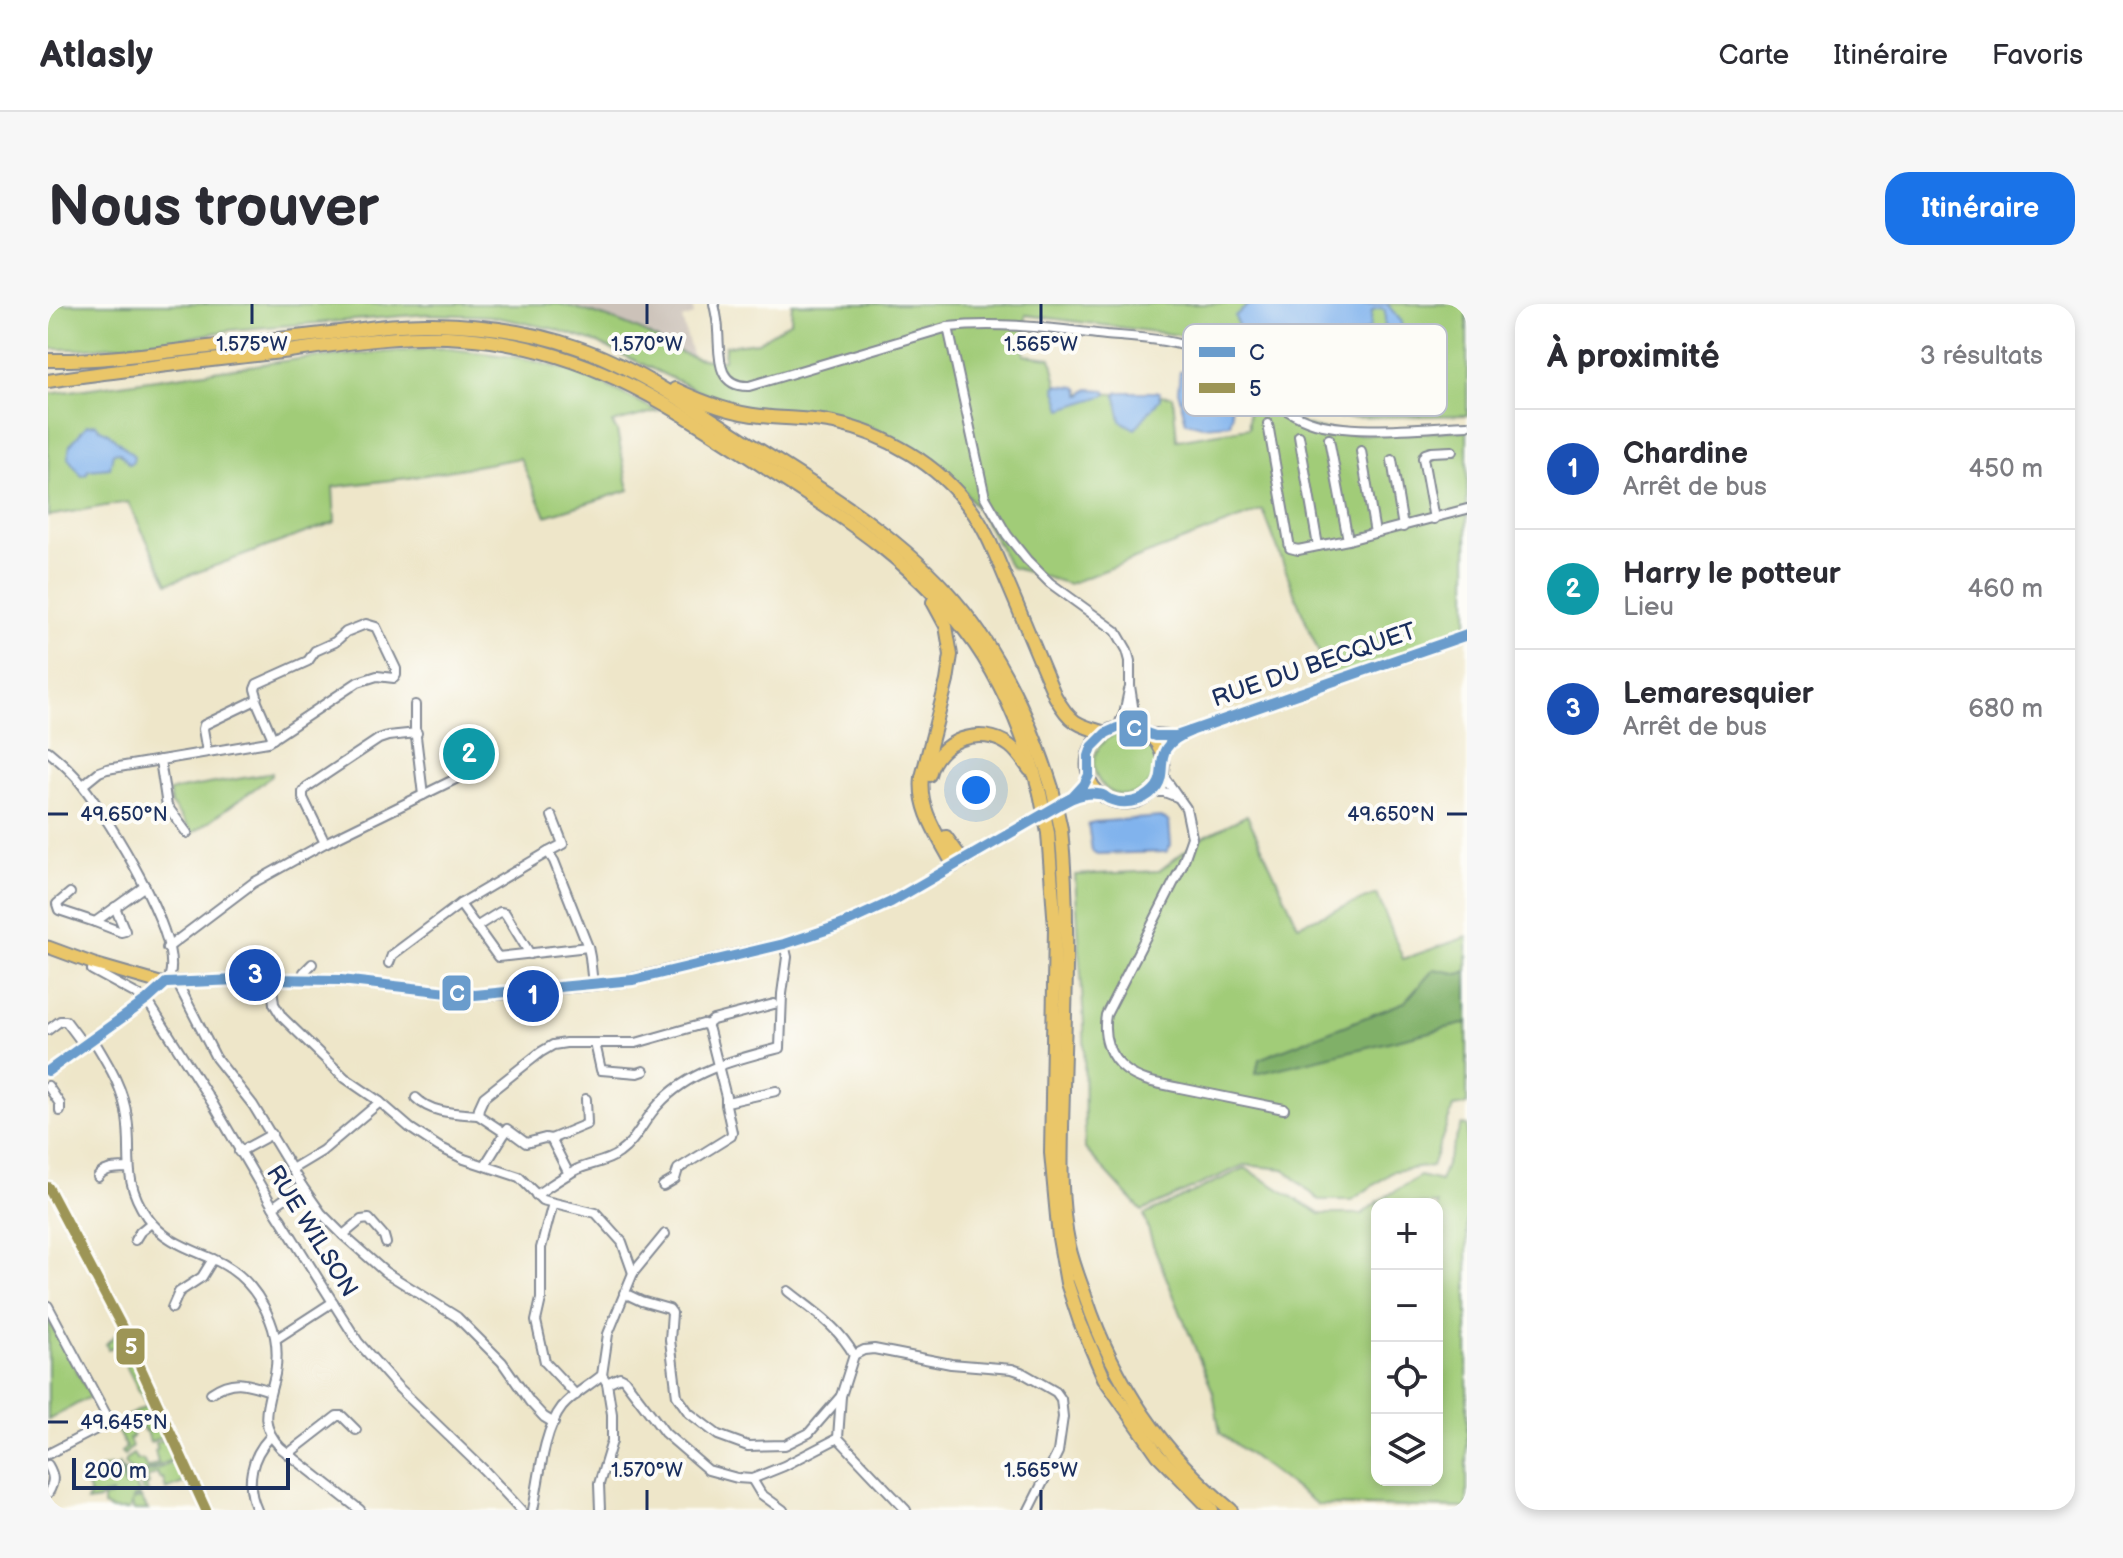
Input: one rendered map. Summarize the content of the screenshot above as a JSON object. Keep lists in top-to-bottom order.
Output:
{
  "streets": {
    "main road": ["RUE DU BECQUET"],
    "street": ["RUE WILSON"]
  },
  "lines": ["transit line C", "transit line 5"],
  "legend": ["C", "5"],
  "scale_bar": "200 m",
  "page": {
    "header": "Atlasly",
    "nav": ["Carte", "Itinéraire", "Favoris"],
    "buttons": "Itinéraire",
    "title": "Nous trouver",
    "heading": ["À proximité", "3 résultats"],
    "list": [
      {
        "mark": "1",
        "name": "Chardine",
        "note": "Arrêt de bus",
        "value": "450 m"
      },
      {
        "mark": "2",
        "name": "Harry le potteur",
        "note": "Lieu",
        "value": "460 m"
      },
      {
        "mark": "3",
        "name": "Lemaresquier",
        "note": "Arrêt de bus",
        "value": "680 m"
      }
    ],
    "pins": ["2", "3", "1"],
    "map_buttons": ["+", "−"],
    "scale": "200 m"
  },
  "coordinates": [
    "1.575°W",
    "1.570°W",
    "1.565°W",
    "49.650°N",
    "49.645°N"
  ]
}
